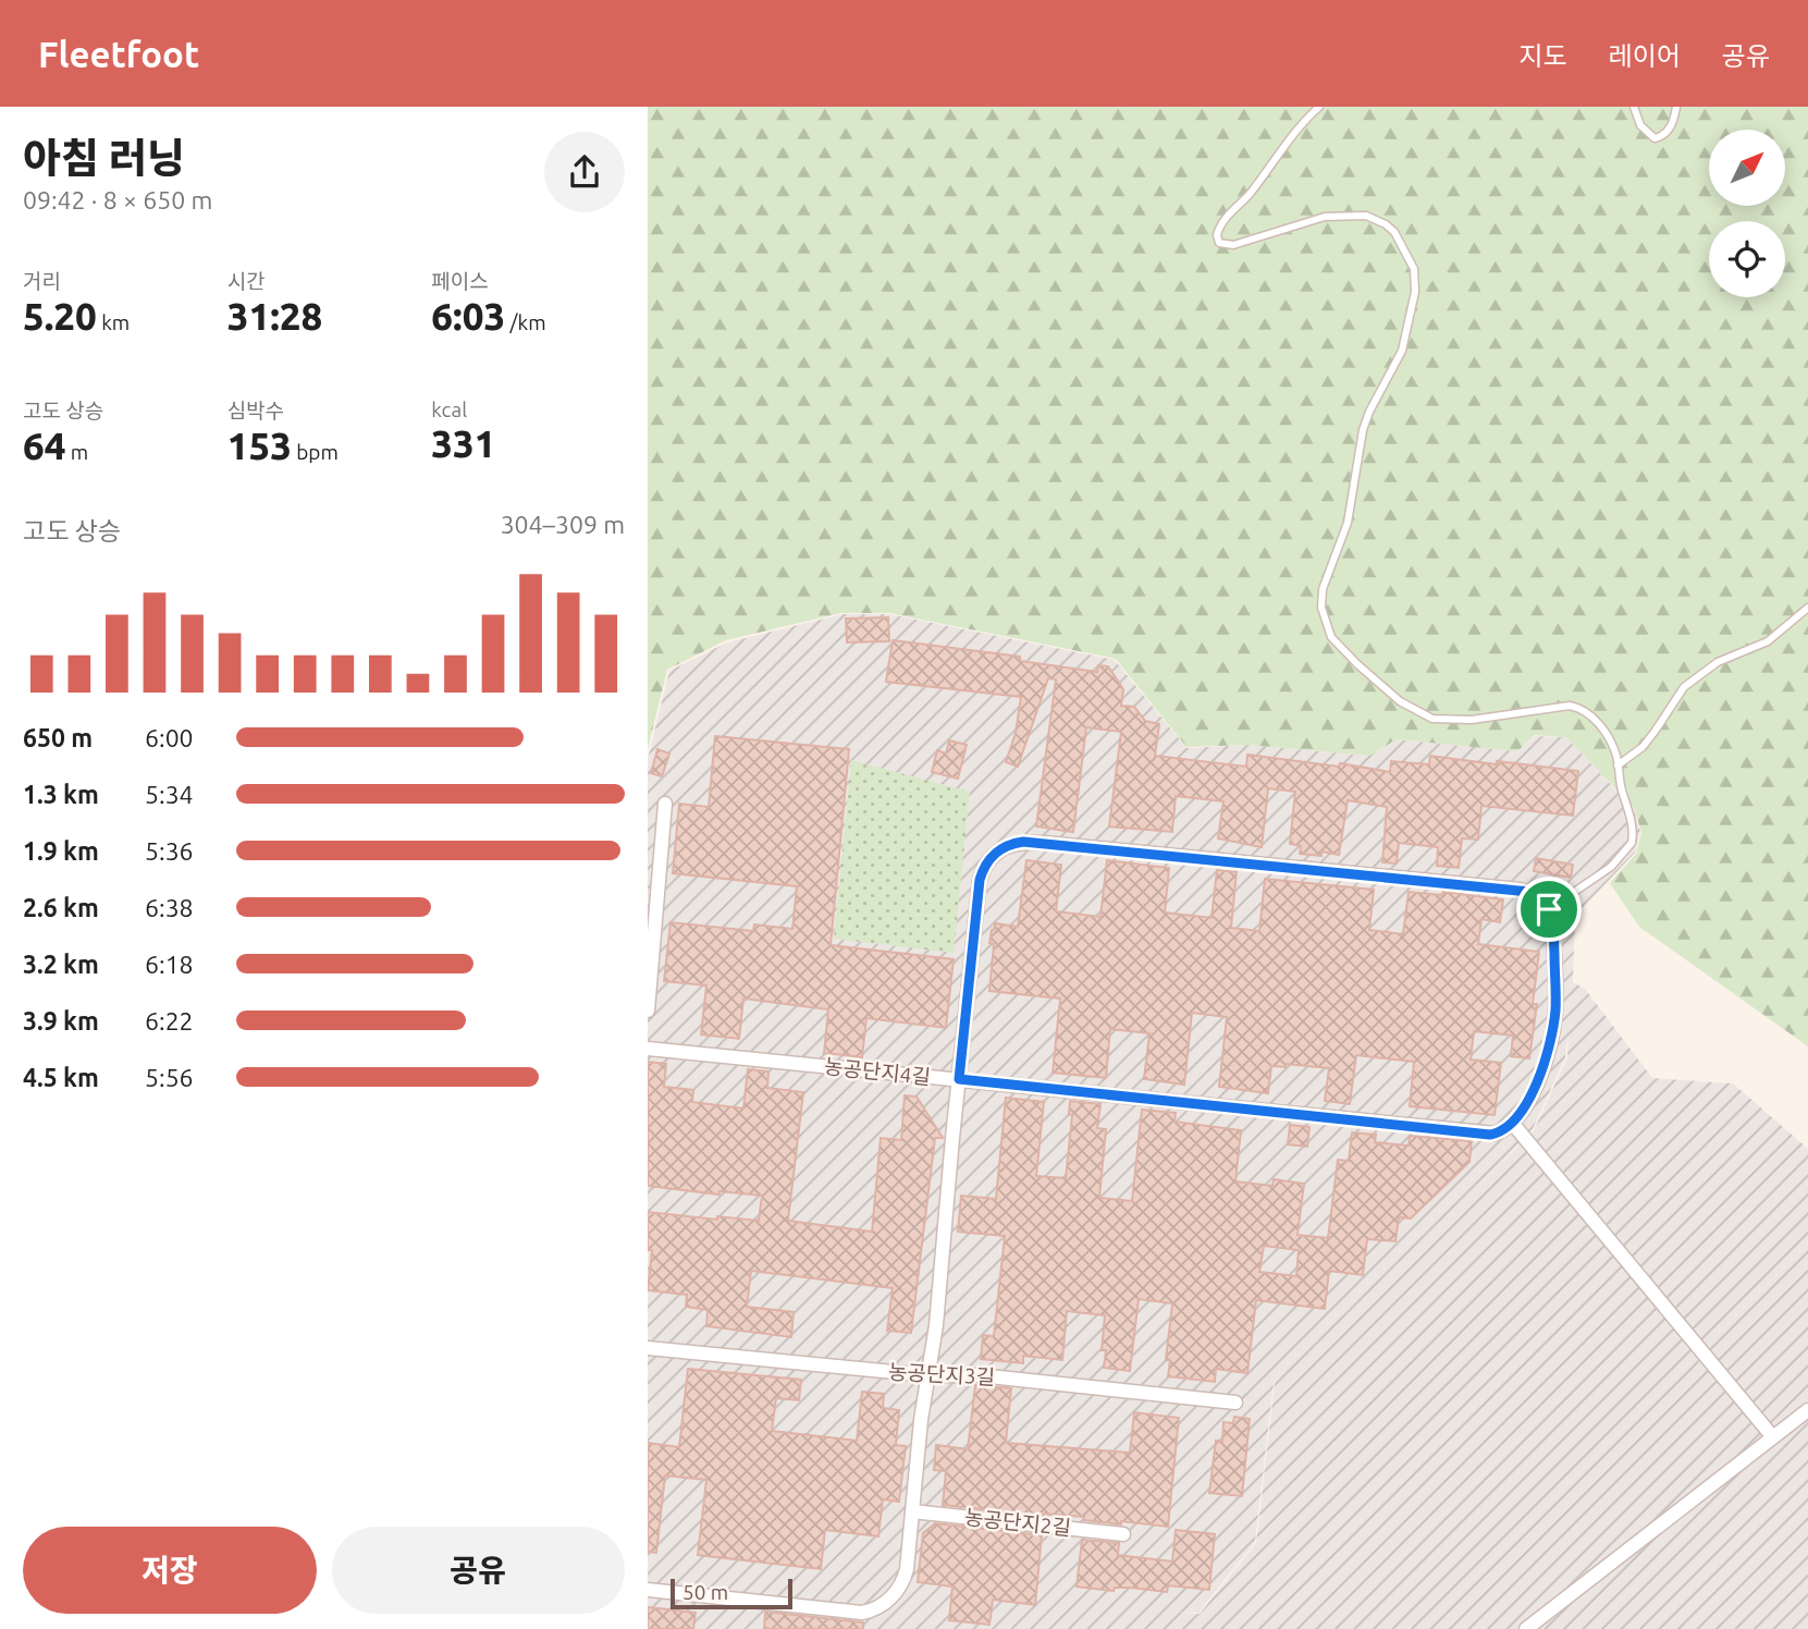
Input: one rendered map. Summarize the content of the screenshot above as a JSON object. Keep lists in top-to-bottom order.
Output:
{
  "streets": {
    "street": ["농공단지4길", "농공단지3길", "농공단지2길"]
  },
  "scale_bar": "50 m",
  "north": "top right",
  "page": {
    "header": "Fleetfoot",
    "nav": ["지도", "레이어", "공유"],
    "heading": ["아침 러닝", "09:42 · 8 × 650 m"],
    "stats": [
      ["거리", "5.20 km"],
      ["시간", "31:28"],
      ["페이스", "6:03 /km"],
      ["고도 상승", "64 m"],
      ["심박수", "153 bpm"],
      ["kcal", "331"]
    ],
    "chart": ["고도 상승", "304–309 m"],
    "list": [
      {
        "name": "650 m",
        "note": "6:00"
      },
      {
        "name": "1.3 km",
        "note": "5:34"
      },
      {
        "name": "1.9 km",
        "note": "5:36"
      },
      {
        "name": "2.6 km",
        "note": "6:38"
      },
      {
        "name": "3.2 km",
        "note": "6:18"
      },
      {
        "name": "3.9 km",
        "note": "6:22"
      },
      {
        "name": "4.5 km",
        "note": "5:56"
      }
    ],
    "buttons": ["저장", "공유"],
    "scale": "50 m"
  }
}
